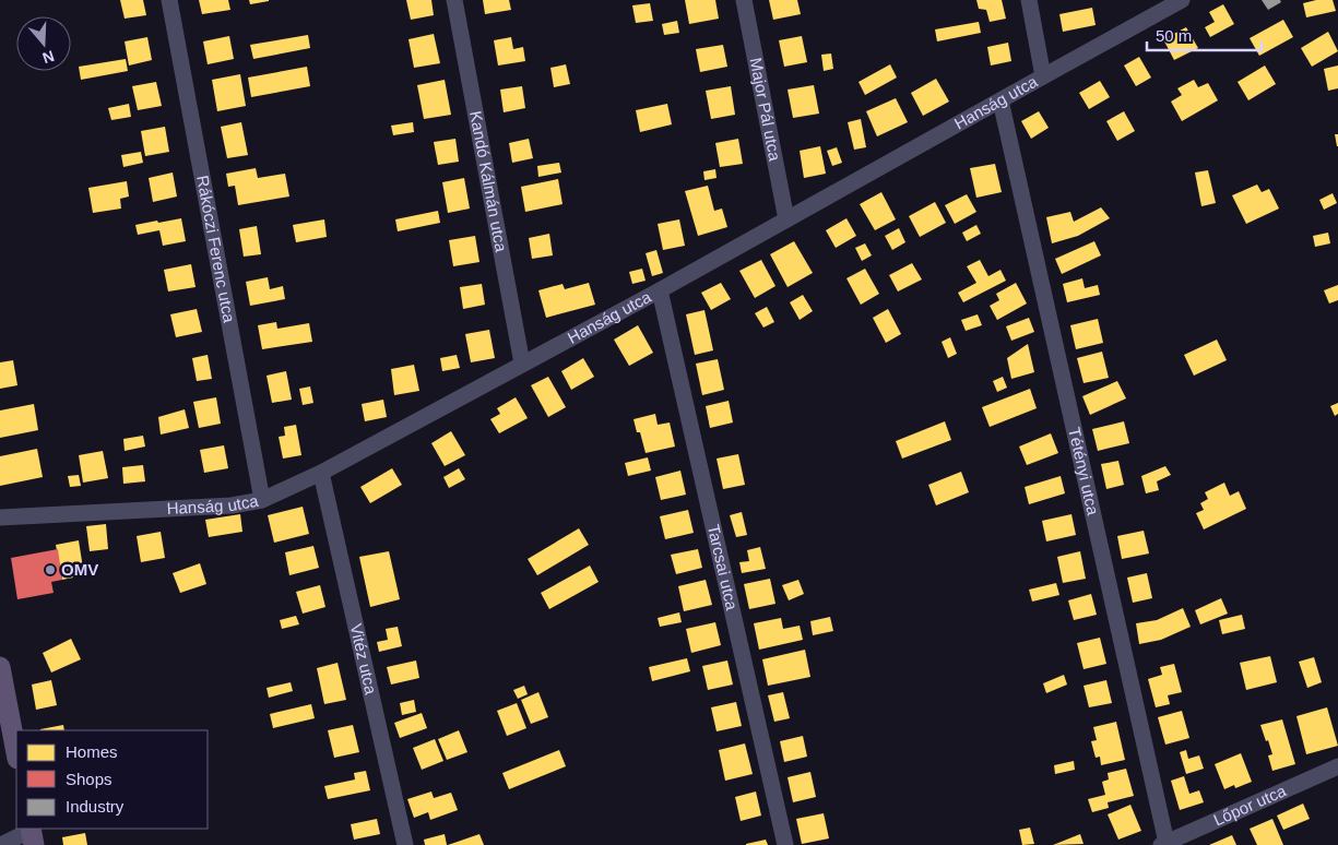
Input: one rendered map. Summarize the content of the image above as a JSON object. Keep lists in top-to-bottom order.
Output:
{
  "streets": {
    "street": [
      "Hanság utca",
      "Major Pál utca",
      "Kandó Kálmán utca",
      "Rákóczi Ferenc utca",
      "Tétényi utca",
      "Tarcsai utca",
      "Vitéz utca",
      "Lőpor utca"
    ]
  },
  "crossings": [
    ["Hanság utca", "Major Pál utca"],
    ["Hanság utca", "Kandó Kálmán utca"],
    ["Hanság utca", "Rákóczi Ferenc utca"],
    ["Hanság utca", "Tétényi utca"],
    ["Hanság utca", "Tarcsai utca"],
    ["Hanság utca", "Vitéz utca"],
    ["Tétényi utca", "Lőpor utca"]
  ],
  "places": ["OMV"],
  "legend": ["Homes", "Shops", "Industry"],
  "scale_bar": "50 m",
  "north": "bottom"
}
